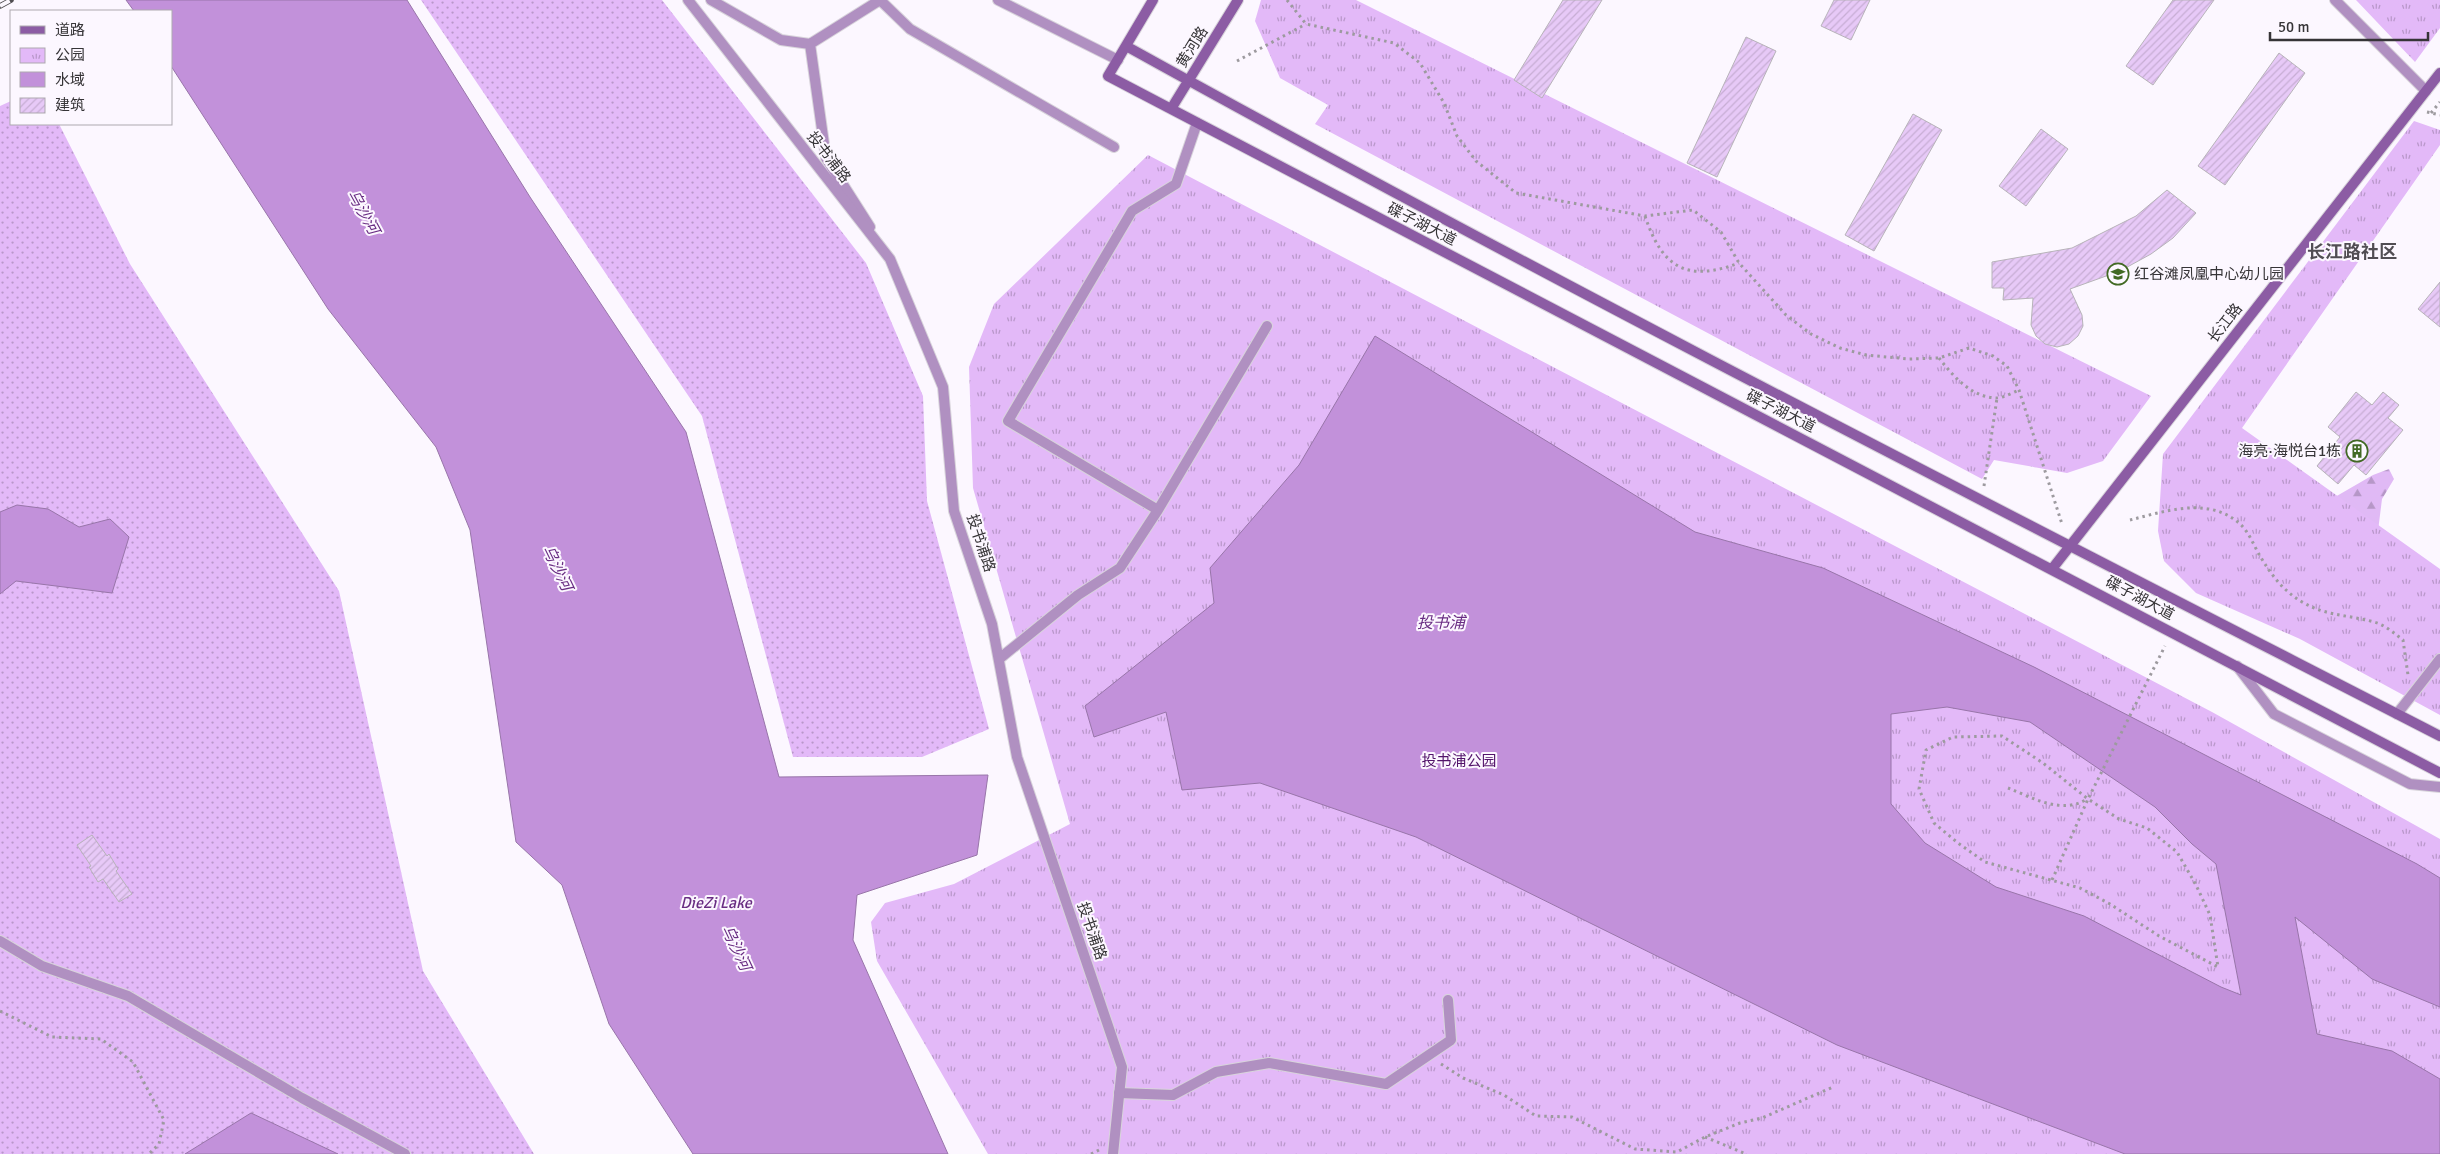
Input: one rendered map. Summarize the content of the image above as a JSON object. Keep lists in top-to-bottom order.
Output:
{
  "streets": {
    "main road": ["黄河路", "碟子湖大道", "长江路"],
    "street": ["投书浦路"]
  },
  "crossings": [
    ["黄河路", "碟子湖大道"],
    ["碟子湖大道", "长江路"]
  ],
  "districts": ["长江路社区"],
  "water": ["乌沙河", "投书浦", "DieZi Lake"],
  "parks": ["投书浦公园"],
  "places": {
    "school or university": ["红谷滩凤凰中心幼儿园"],
    "building": ["海亮·海悦台1栋"]
  },
  "legend": [
    "道路",
    "公园",
    "水域",
    "建筑"
  ],
  "scale_bar": "50 m"
}
